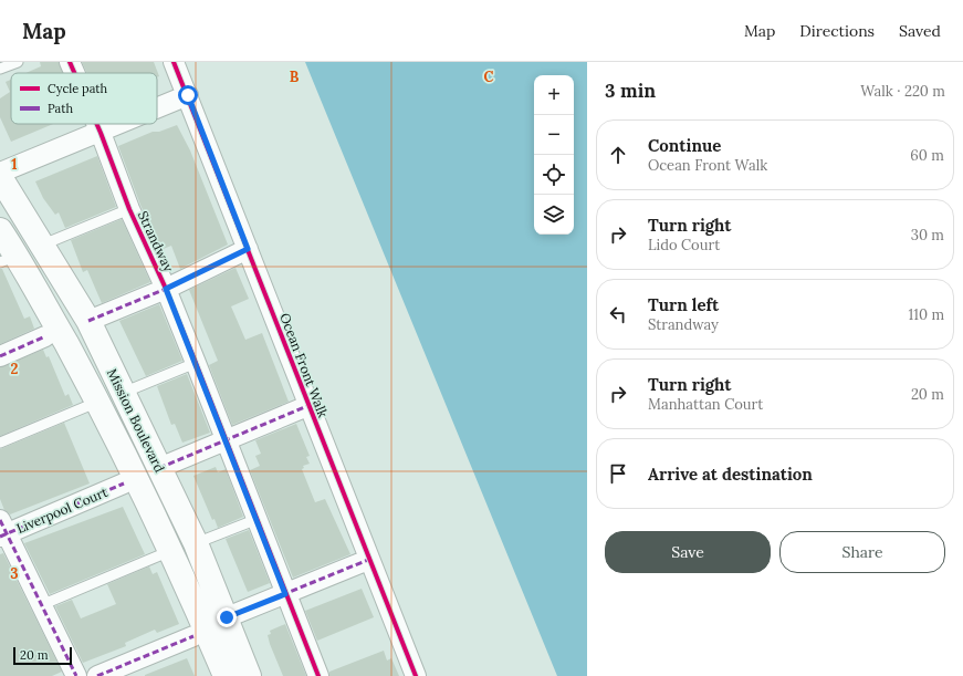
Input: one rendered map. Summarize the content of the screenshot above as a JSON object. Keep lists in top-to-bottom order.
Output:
{
  "streets": {
    "main road": ["Mission Boulevard"],
    "street": ["Strandway", "Ocean Front Walk", "Liverpool Court"]
  },
  "legend": ["Cycle path", "Path"],
  "scale_bar": "20 m",
  "page": {
    "header": "Map",
    "nav": ["Map", "Directions", "Saved"],
    "heading": ["3 min", "Walk · 220 m"],
    "map_buttons": ["+", "−"],
    "list": [
      ["Continue", "Ocean Front Walk", "60 m"],
      ["Turn right", "Lido Court", "30 m"],
      ["Turn left", "Strandway", "110 m"],
      ["Turn right", "Manhattan Court", "20 m"],
      "Arrive at destination"
    ],
    "buttons": ["Save", "Share"],
    "scale": "20 m"
  },
  "grid": {
    "columns": ["B", "C"],
    "rows": ["1", "2", "3"]
  }
}
